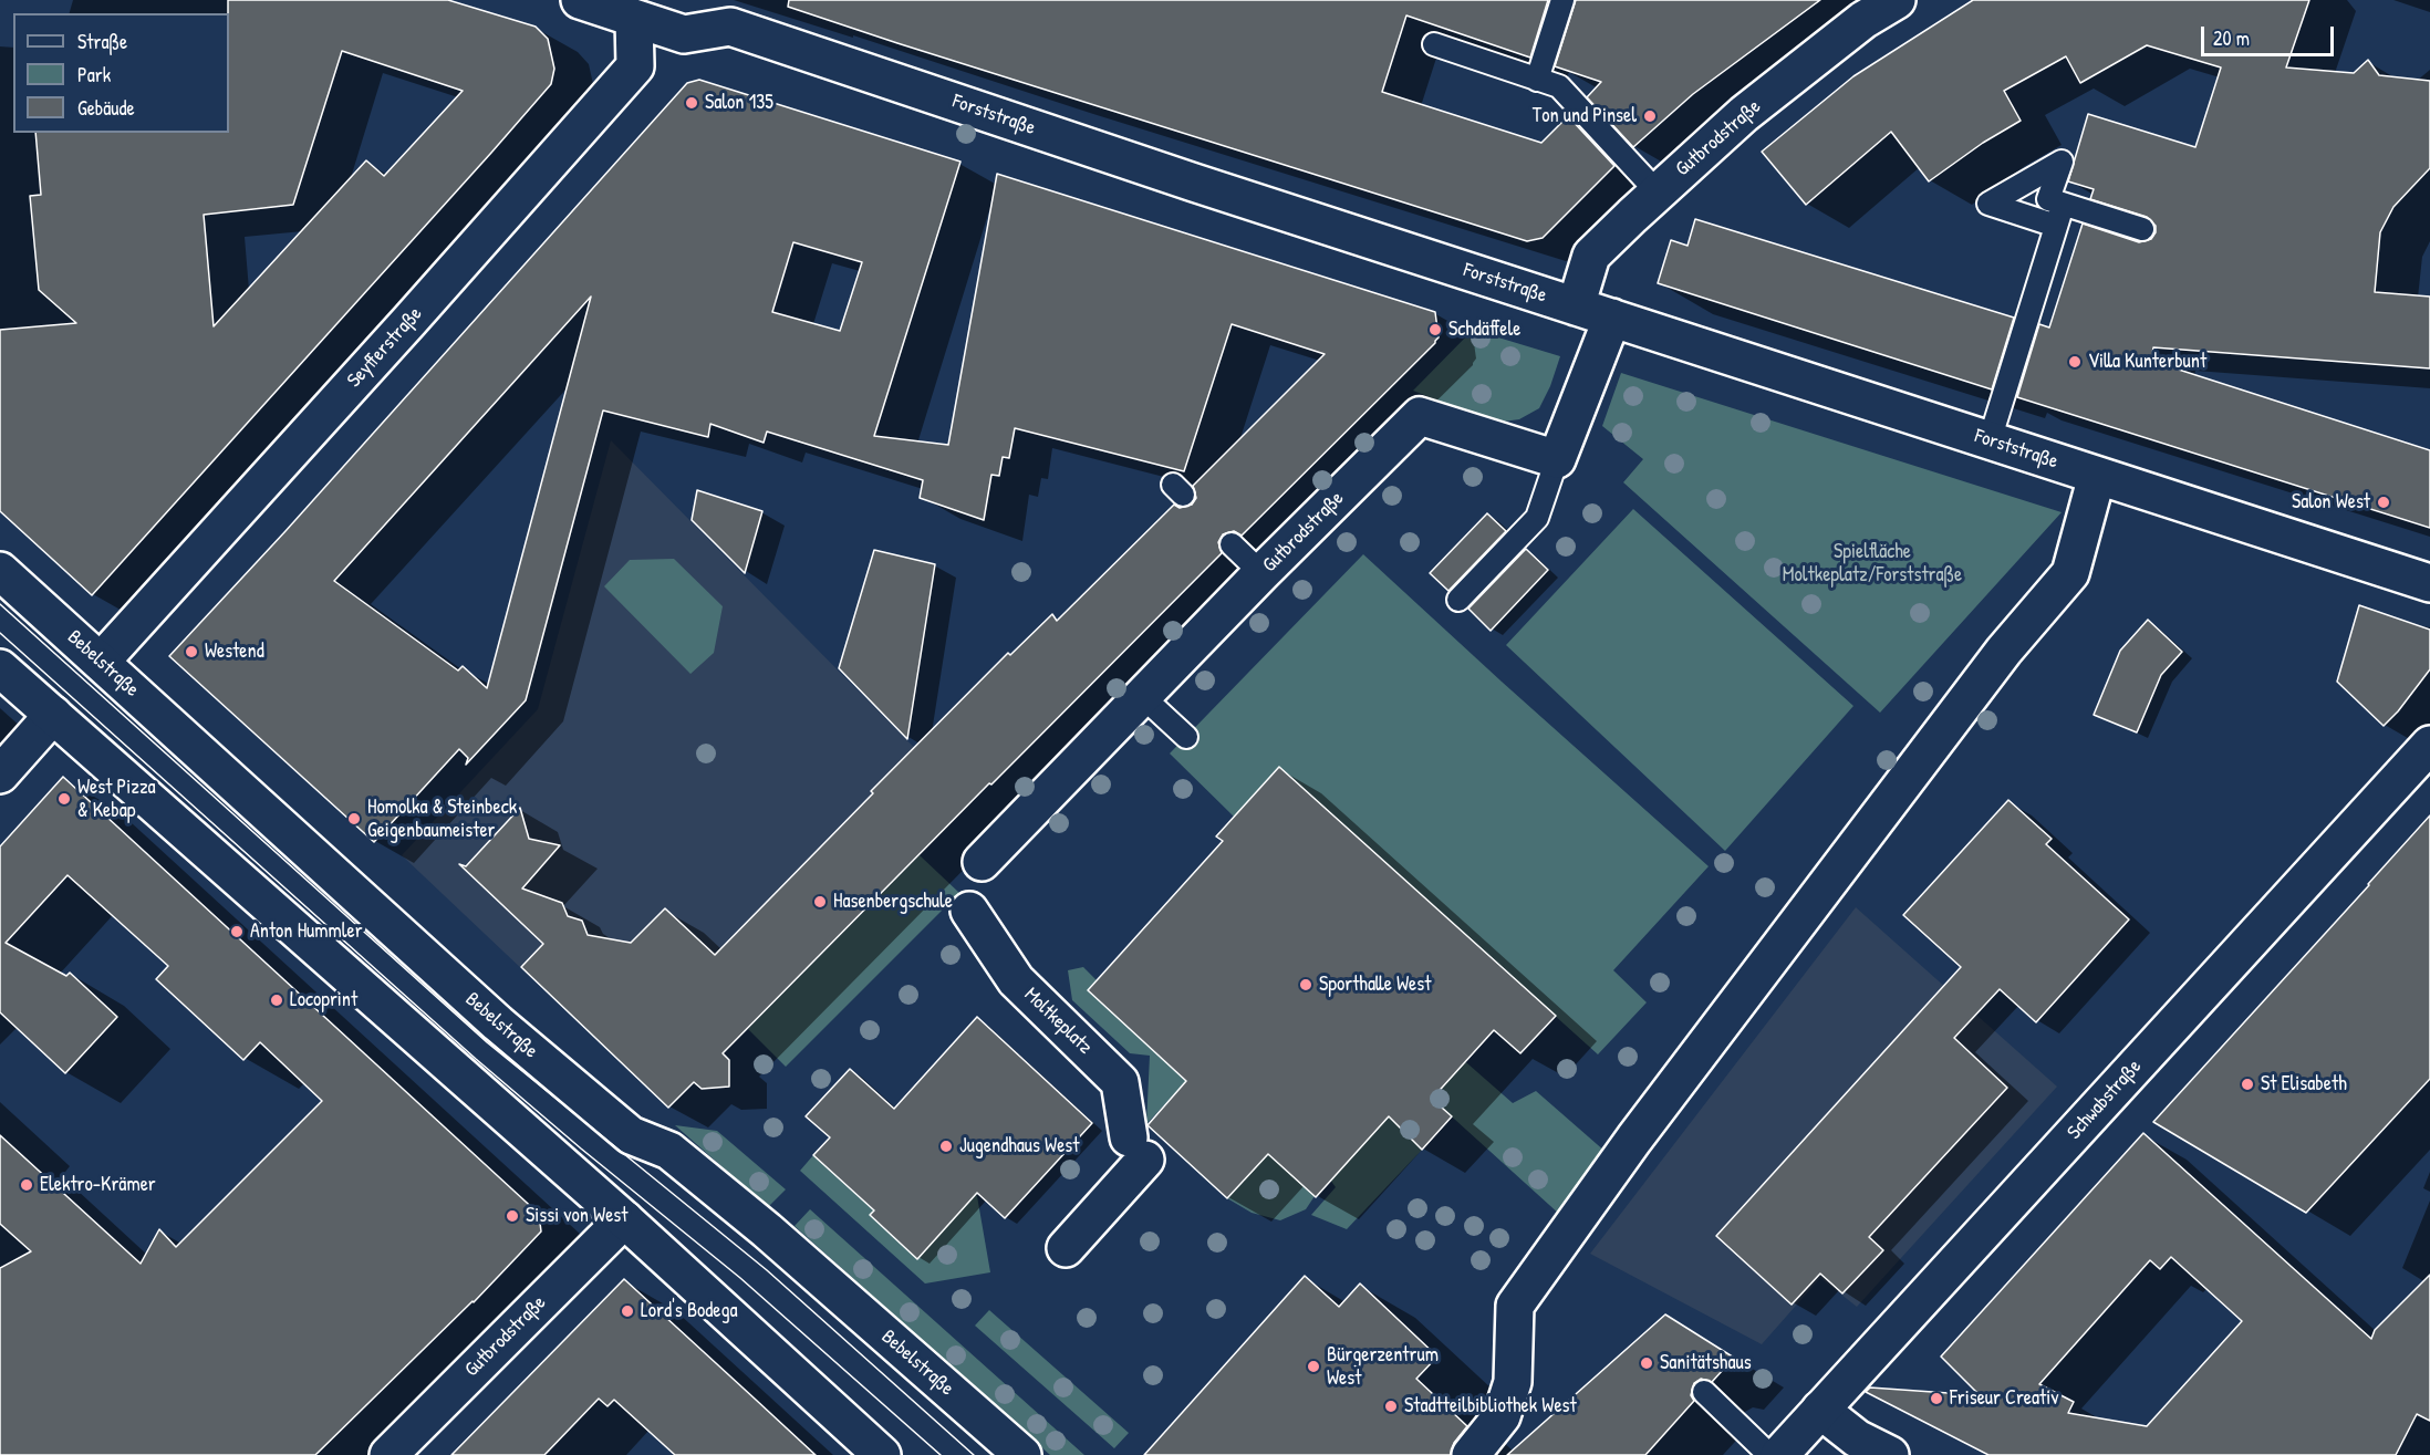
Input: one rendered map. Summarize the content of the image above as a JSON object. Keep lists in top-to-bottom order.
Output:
{
  "streets": {
    "street": [
      "Forststraße",
      "Gutbrodstraße",
      "Seyfferstraße",
      "Bebelstraße",
      "Moltkeplatz",
      "Schwabstraße"
    ]
  },
  "crossings": [
    ["Forststraße", "Gutbrodstraße"],
    ["Forststraße", "Seyfferstraße"],
    ["Seyfferstraße", "Bebelstraße"]
  ],
  "parks": ["Spielfläche Moltkeplatz/Forststraße"],
  "places": [
    "Salon 135",
    "Ton und Pinsel",
    "Schdäffele",
    "Villa Kunterbunt",
    "Salon West",
    "Westend",
    "West Pizza & Kebap",
    "Homolka & Steinbeck Geigenbaumeister",
    "Hasenbergschule",
    "Anton Hummler",
    "Sporthalle West",
    "Locoprint",
    "St Elisabeth",
    "Jugendhaus West",
    "Elektro-Krämer",
    "Sissi von West",
    "Lord's Bodega",
    "Sanitätshaus",
    "Bürgerzentrum West",
    "Friseur Creativ",
    "Stadtteilbibliothek West"
  ],
  "legend": ["Straße", "Park", "Gebäude"],
  "scale_bar": "20 m"
}
